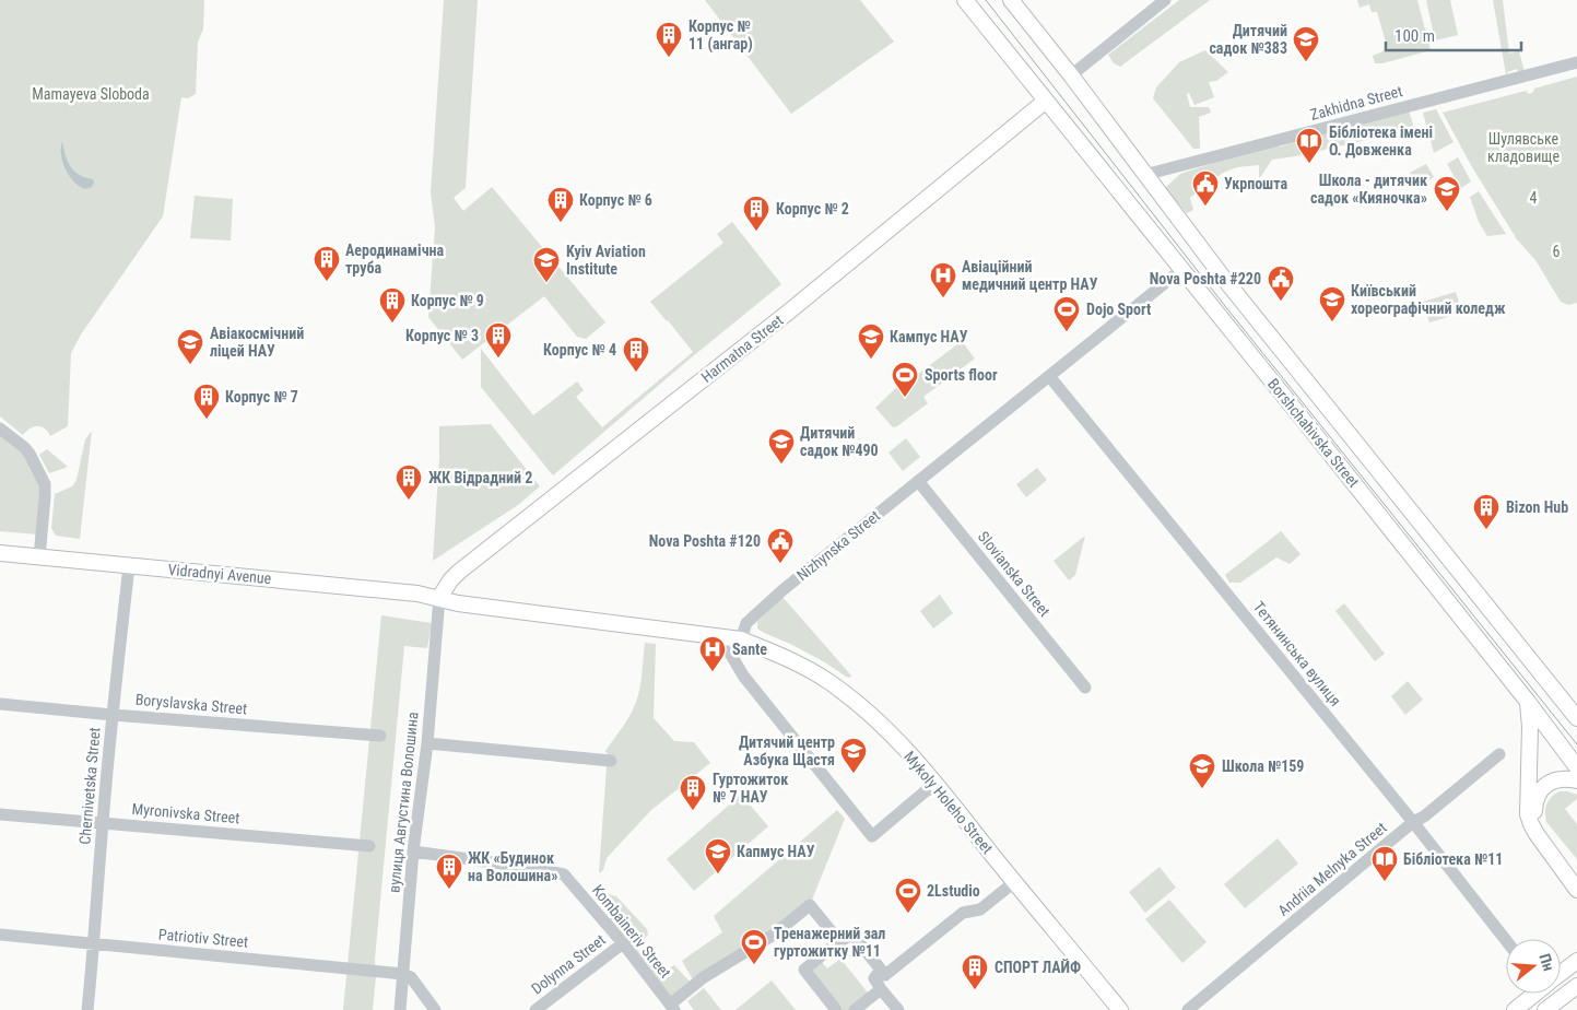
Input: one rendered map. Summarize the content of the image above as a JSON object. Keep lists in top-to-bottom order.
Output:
{
  "streets": {
    "main road": [
      "Harmatna Street",
      "Borshchahivska Street",
      "Vidradnyi Avenue",
      "Mykoly Holeho Street"
    ],
    "street": [
      "Zakhidna Street",
      "Nizhynska Street",
      "Slovianska Street",
      "Тетянинська вулиця",
      "Boryslavska Street",
      "Chernivetska Street",
      "вулиця Августина Волошина",
      "Myronivska Street",
      "Andriia Melnyka Street",
      "Kombaineriv Street",
      "Patriotiv Street",
      "Dolynna Street"
    ]
  },
  "crossings": [
    ["Zakhidna Street", "Borshchahivska Street"],
    ["Harmatna Street", "Borshchahivska Street"],
    ["Harmatna Street", "Vidradnyi Avenue"],
    ["Harmatna Street", "вулиця Августина Волошина"],
    ["Borshchahivska Street", "Nizhynska Street"],
    ["Nizhynska Street", "Slovianska Street"],
    ["Nizhynska Street", "Тетянинська вулиця"],
    ["Nizhynska Street", "Mykoly Holeho Street"],
    ["Vidradnyi Avenue", "Chernivetska Street"],
    ["Vidradnyi Avenue", "вулиця Августина Волошина"],
    ["Тетянинська вулиця", "Andriia Melnyka Street"],
    ["Boryslavska Street", "Chernivetska Street"],
    ["Chernivetska Street", "Myronivska Street"],
    ["Chernivetska Street", "Patriotiv Street"],
    ["вулиця Августина Волошина", "Kombaineriv Street"],
    ["вулиця Августина Волошина", "Patriotiv Street"],
    ["Kombaineriv Street", "Dolynna Street"]
  ],
  "parks": [
    "Mamayeva Sloboda",
    "Шулявське кладовище",
    "4",
    "6"
  ],
  "places": {
    "building": [
      "Корпус № 11 (ангар)",
      "Корпус № 6",
      "Корпус № 2",
      "Аеродинамічна труба",
      "Корпус № 9",
      "Корпус № 3",
      "Корпус № 4",
      "Корпус № 7",
      "ЖК Відрадний 2",
      "Bizon Hub",
      "Гуртожиток № 7 НАУ",
      "ЖК «Будинок на Волошина»",
      "СПОРТ ЛАЙФ"
    ],
    "school or university": [
      "Дитячий садок №383",
      "Школа - дитячик садок «Кияночка»",
      "Kyiv Aviation Institute",
      "Київський хореографічний коледж",
      "Кампус НАУ",
      "Авіакосмічний ліцей НАУ",
      "Дитячий садок №490",
      "Дитячий центр Азбука Щастя",
      "Школа №159",
      "Капмус НАУ"
    ],
    "library": ["Бібліотека імені О. Довженка", "Бібліотека №11"],
    "public building": ["Укрпошта", "Nova Poshta #220", "Nova Poshta #120"],
    "hospital": ["Авіаційний медичний центр НАУ", "Sante"],
    "sports": [
      "Dojo Sport",
      "Sports floor",
      "2Lstudio",
      "Тренажерний зал гуртожитку №11"
    ]
  },
  "scale_bar": "100 m",
  "north": "right"
}
